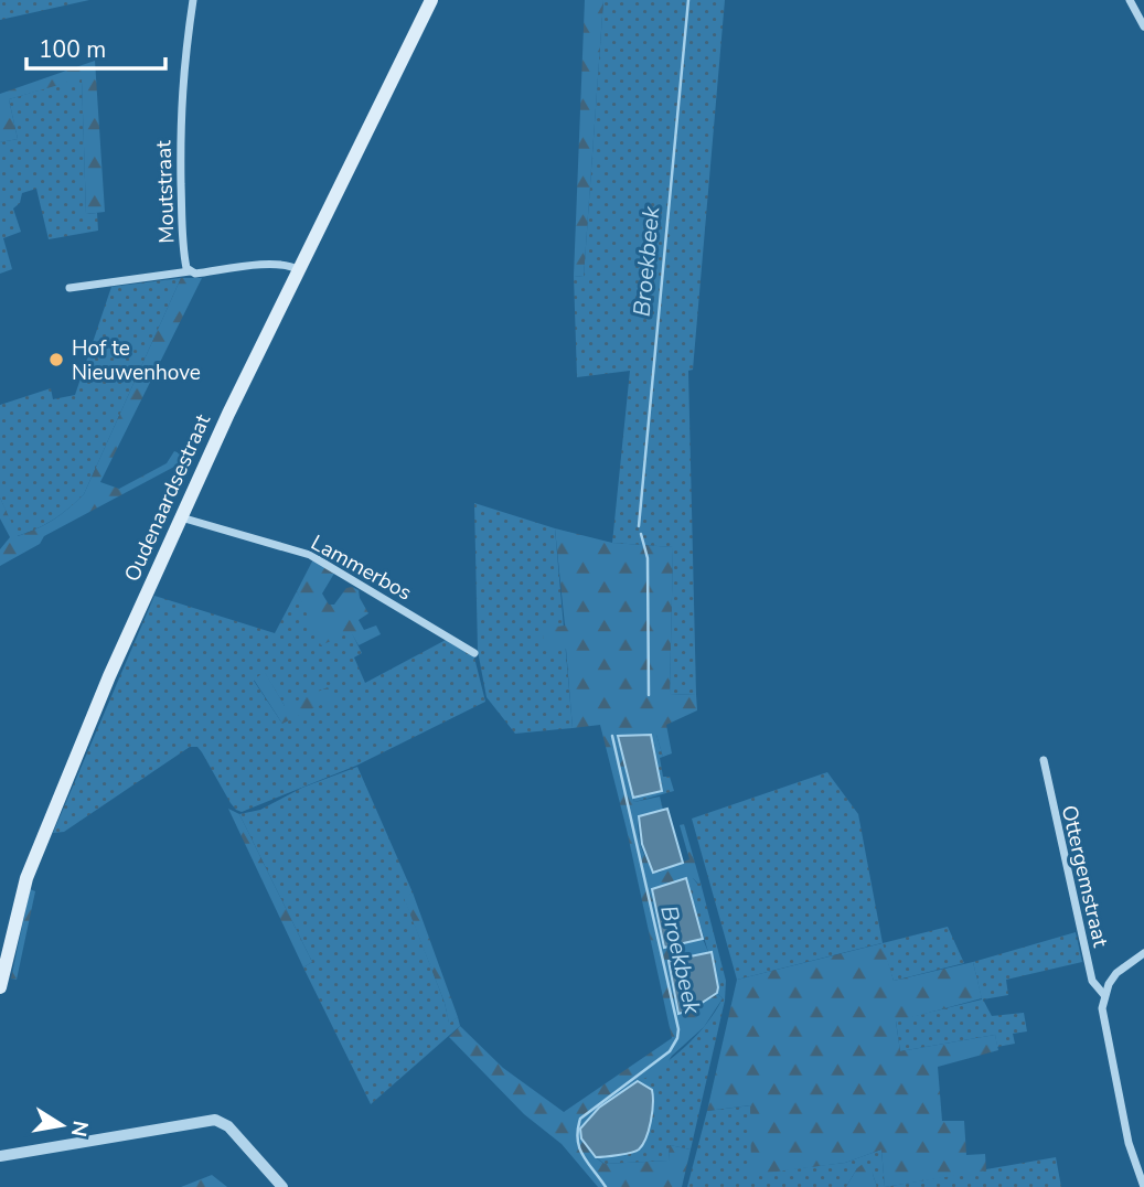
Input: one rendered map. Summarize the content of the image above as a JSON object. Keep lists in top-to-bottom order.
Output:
{
  "streets": {
    "main road": ["Oudenaardsestraat"],
    "street": ["Moutstraat", "Lammerbos", "Ottergemstraat"]
  },
  "crossings": [
    ["Moutstraat", "Oudenaardsestraat"],
    ["Oudenaardsestraat", "Lammerbos"]
  ],
  "water": ["Broekbeek"],
  "places": ["Hof te Nieuwenhove"],
  "scale_bar": "100 m",
  "north": "right"
}
